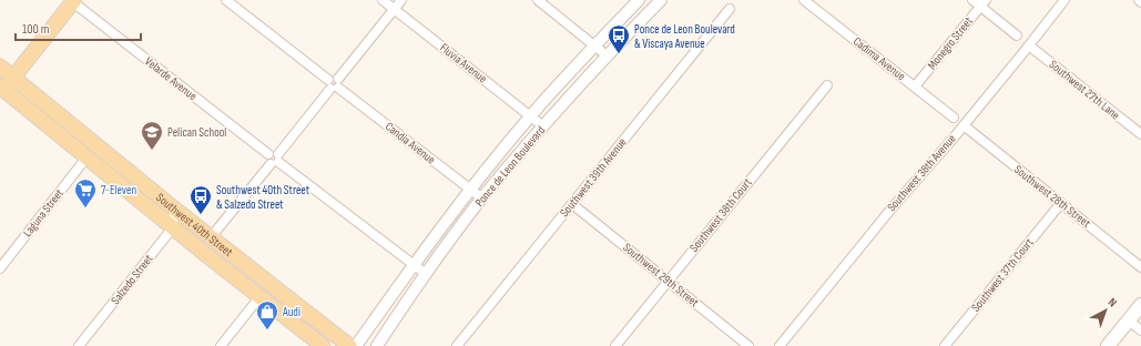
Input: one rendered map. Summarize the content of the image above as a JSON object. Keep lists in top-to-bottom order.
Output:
{
  "streets": {
    "main road": ["Southwest 40th Street"],
    "street": [
      "Monegro Street",
      "Cadima Avenue",
      "Fluvia Avenue",
      "Velarde Avenue",
      "Southwest 27th Lane",
      "Candia Avenue",
      "Ponce de Leon Boulevard",
      "Southwest 38th Avenue",
      "Southwest 39th Avenue",
      "Southwest 28th Street",
      "Laguna Street",
      "Southwest 38th Court",
      "Southwest 29th Street",
      "Southwest 37th Court",
      "Salzedo Street"
    ]
  },
  "crossings": [
    ["Monegro Street", "Cadima Avenue"],
    ["Fluvia Avenue", "Ponce de Leon Boulevard"],
    ["Velarde Avenue", "Ponce de Leon Boulevard"],
    ["Southwest 27th Lane", "Southwest 38th Avenue"],
    ["Candia Avenue", "Ponce de Leon Boulevard"],
    ["Southwest 38th Avenue", "Southwest 28th Street"],
    ["Southwest 39th Avenue", "Southwest 29th Street"],
    ["Southwest 28th Street", "Southwest 37th Court"],
    ["Laguna Street", "Southwest 40th Street"],
    ["Southwest 38th Court", "Southwest 29th Street"],
    ["Southwest 40th Street", "Salzedo Street"]
  ],
  "places": {
    "bus stop": ["Ponce de Leon Boulevard & Viscaya Avenue", "Southwest 40th Street & Salzedo Street"],
    "school or university": ["Pelican School"],
    "supermarket": ["7-Eleven"],
    "shop": ["Audi"]
  },
  "scale_bar": "100 m",
  "north": "top right"
}
